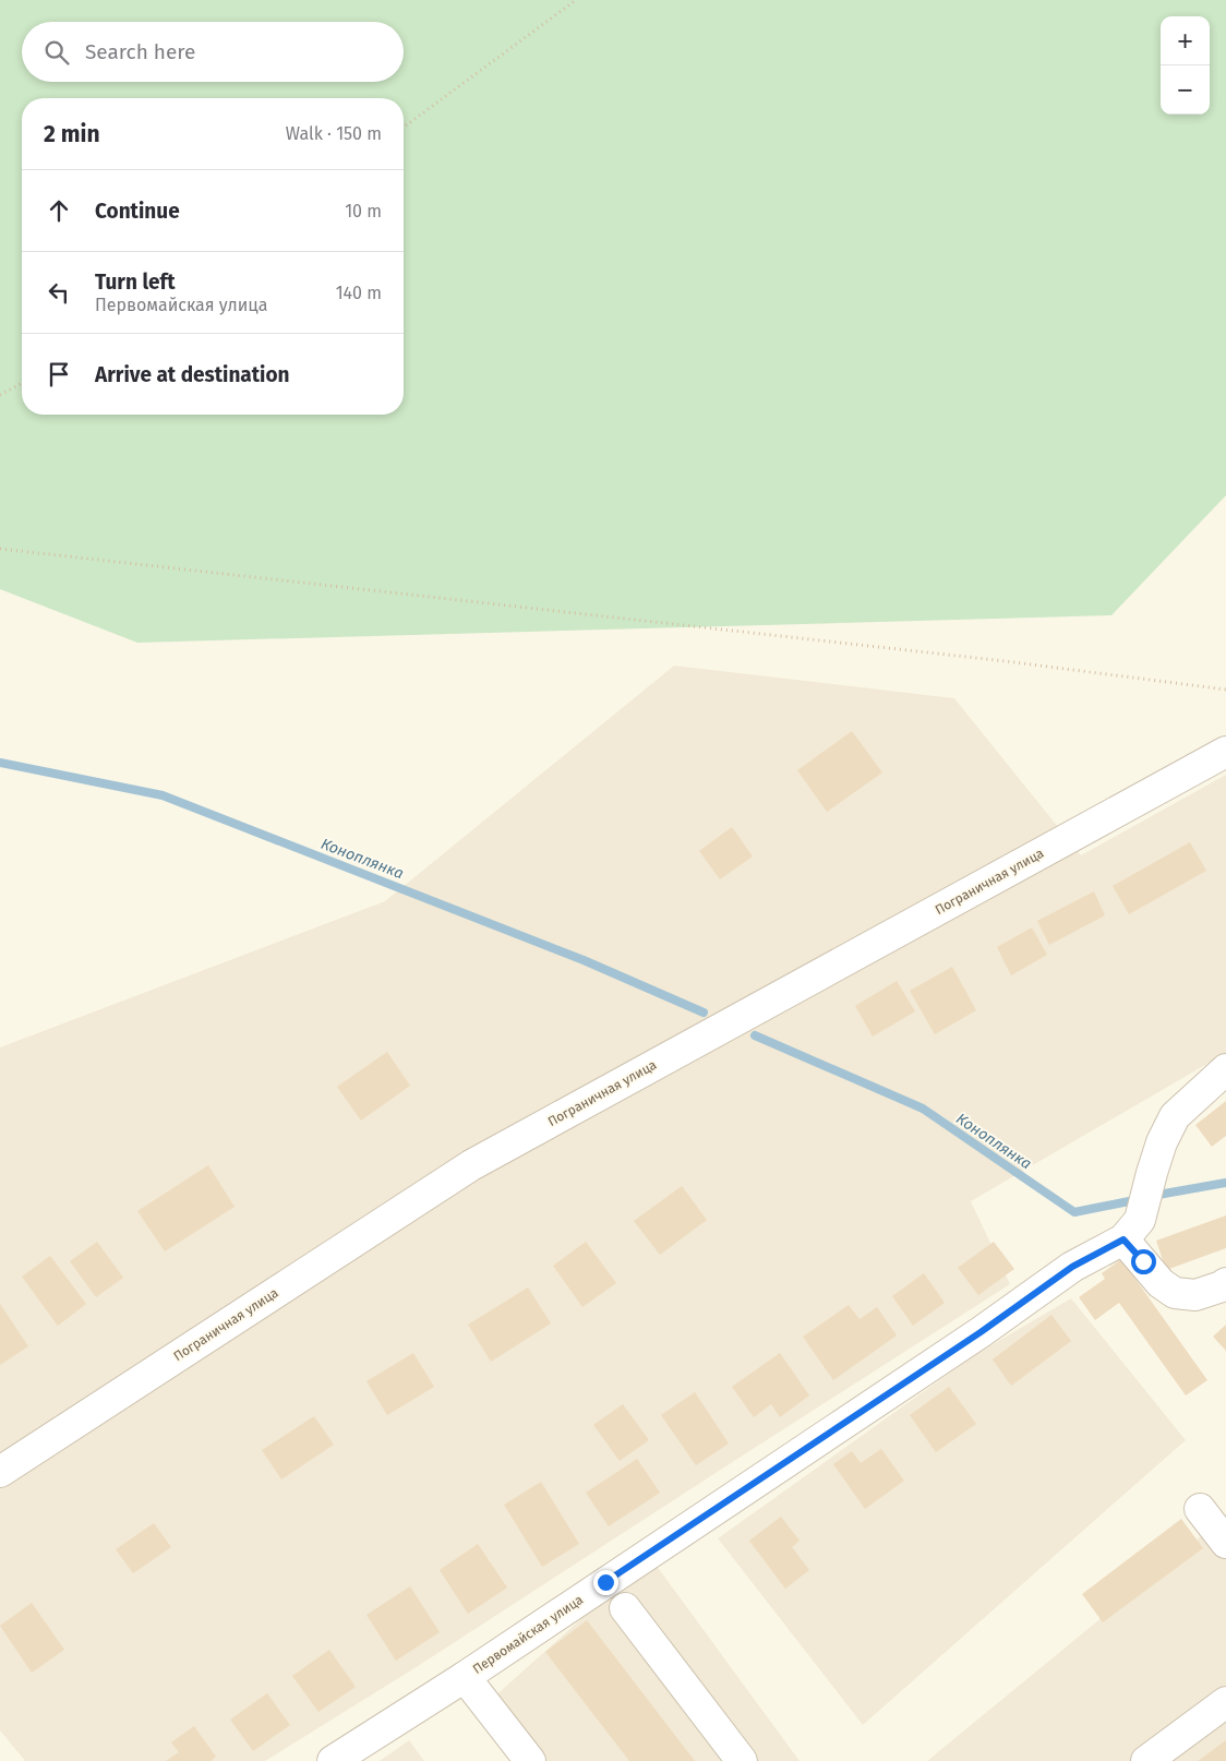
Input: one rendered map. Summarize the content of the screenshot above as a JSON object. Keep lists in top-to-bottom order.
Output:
{
  "streets": {
    "street": ["Пограничная улица", "Первомайская улица"]
  },
  "water": ["Коноплянка"],
  "page": {
    "map_buttons": ["+", "−"],
    "search": "Search here",
    "heading": ["2 min", "Walk · 150 m"],
    "list": [
      ["Continue", "10 m"],
      ["Turn left", "Первомайская улица", "140 m"],
      "Arrive at destination"
    ]
  }
}
